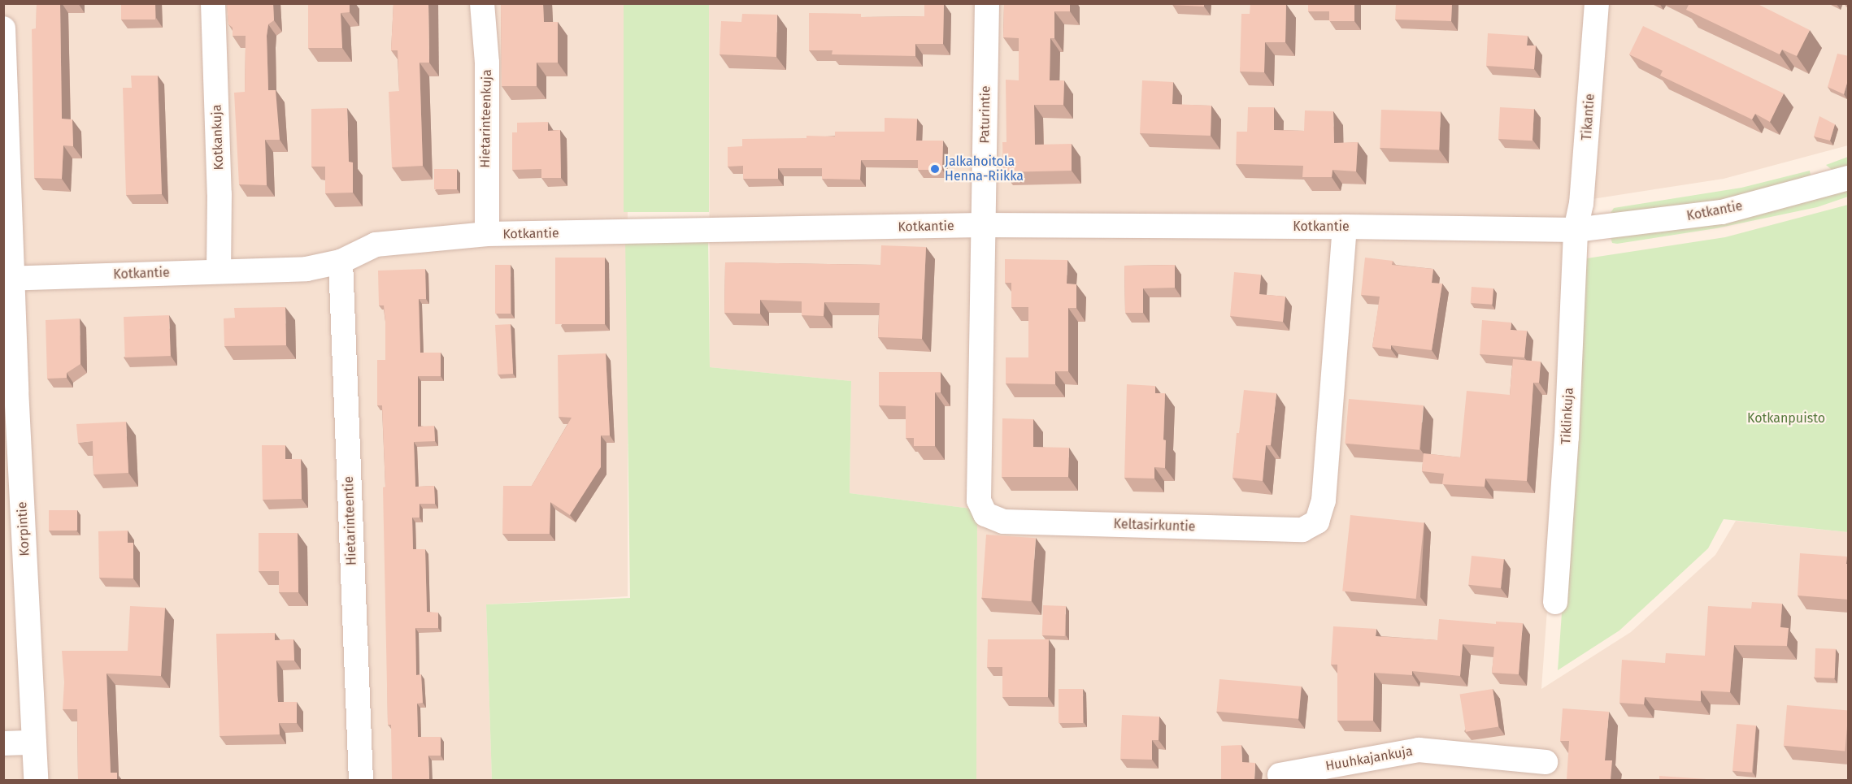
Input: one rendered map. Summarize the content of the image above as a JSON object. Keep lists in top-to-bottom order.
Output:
{
  "streets": {
    "street": [
      "Paturintie",
      "Tikantie",
      "Hietarinteenkuja",
      "Kotkankuja",
      "Kotkantie",
      "Tiklinkuja",
      "Hietarinteentie",
      "Keltasirkuntie",
      "Korpintie",
      "Huuhkajankuja"
    ]
  },
  "crossings": [
    ["Paturintie", "Kotkantie"],
    ["Paturintie", "Keltasirkuntie"],
    ["Tikantie", "Kotkantie"],
    ["Tikantie", "Tiklinkuja"],
    ["Hietarinteenkuja", "Kotkantie"],
    ["Kotkankuja", "Kotkantie"],
    ["Kotkantie", "Tiklinkuja"],
    ["Kotkantie", "Hietarinteentie"],
    ["Kotkantie", "Keltasirkuntie"],
    ["Kotkantie", "Korpintie"]
  ],
  "parks": ["Kotkanpuisto"],
  "places": ["Jalkahoitola Henna-Riikka"]
}
